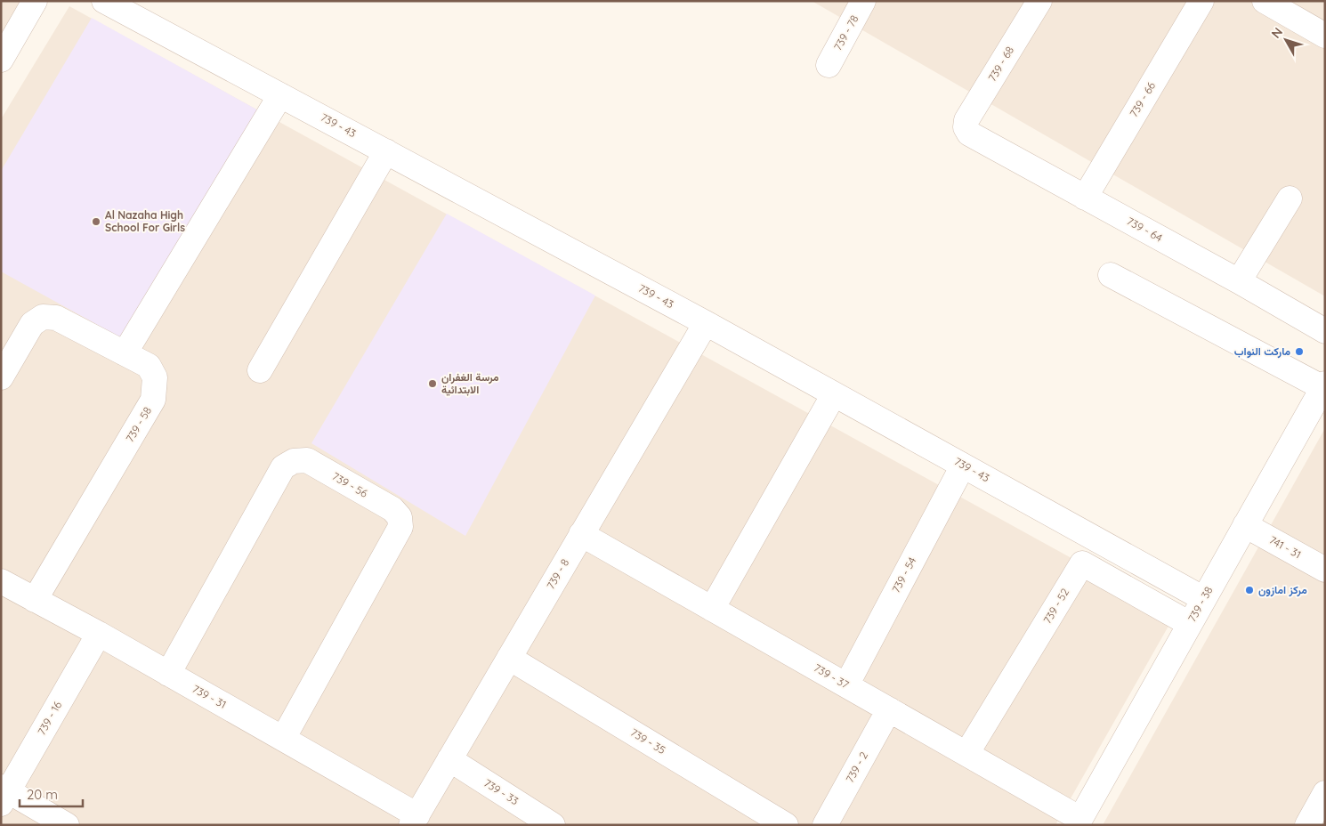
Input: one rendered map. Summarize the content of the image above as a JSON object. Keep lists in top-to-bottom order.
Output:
{
  "streets": {
    "street": [
      "739 - 78",
      "739 - 68",
      "739 - 66",
      "739 - 43",
      "739 - 64",
      "739 - 58",
      "739 - 56",
      "741 - 31",
      "739 - 8",
      "739 - 54",
      "739 - 38",
      "739 - 52",
      "739 - 37",
      "739 - 31",
      "739 - 16",
      "739 - 35",
      "739 - 2",
      "739 - 33"
    ]
  },
  "crossings": [
    ["739 - 68", "739 - 64"],
    ["739 - 66", "739 - 64"],
    ["739 - 43", "739 - 8"],
    ["739 - 43", "739 - 54"],
    ["739 - 43", "739 - 38"],
    ["739 - 58", "739 - 31"],
    ["739 - 56", "739 - 31"],
    ["741 - 31", "739 - 38"],
    ["739 - 8", "739 - 37"],
    ["739 - 8", "739 - 31"],
    ["739 - 8", "739 - 35"],
    ["739 - 8", "739 - 33"],
    ["739 - 54", "739 - 37"],
    ["739 - 38", "739 - 52"],
    ["739 - 38", "739 - 37"],
    ["739 - 52", "739 - 37"],
    ["739 - 37", "739 - 2"],
    ["739 - 31", "739 - 16"]
  ],
  "places": [
    "Al Nazaha High School For Girls",
    "ماركت النواب",
    "مرسة الغفران الابتدائية",
    "مركز امازون"
  ],
  "scale_bar": "20 m",
  "north": "top left"
}
